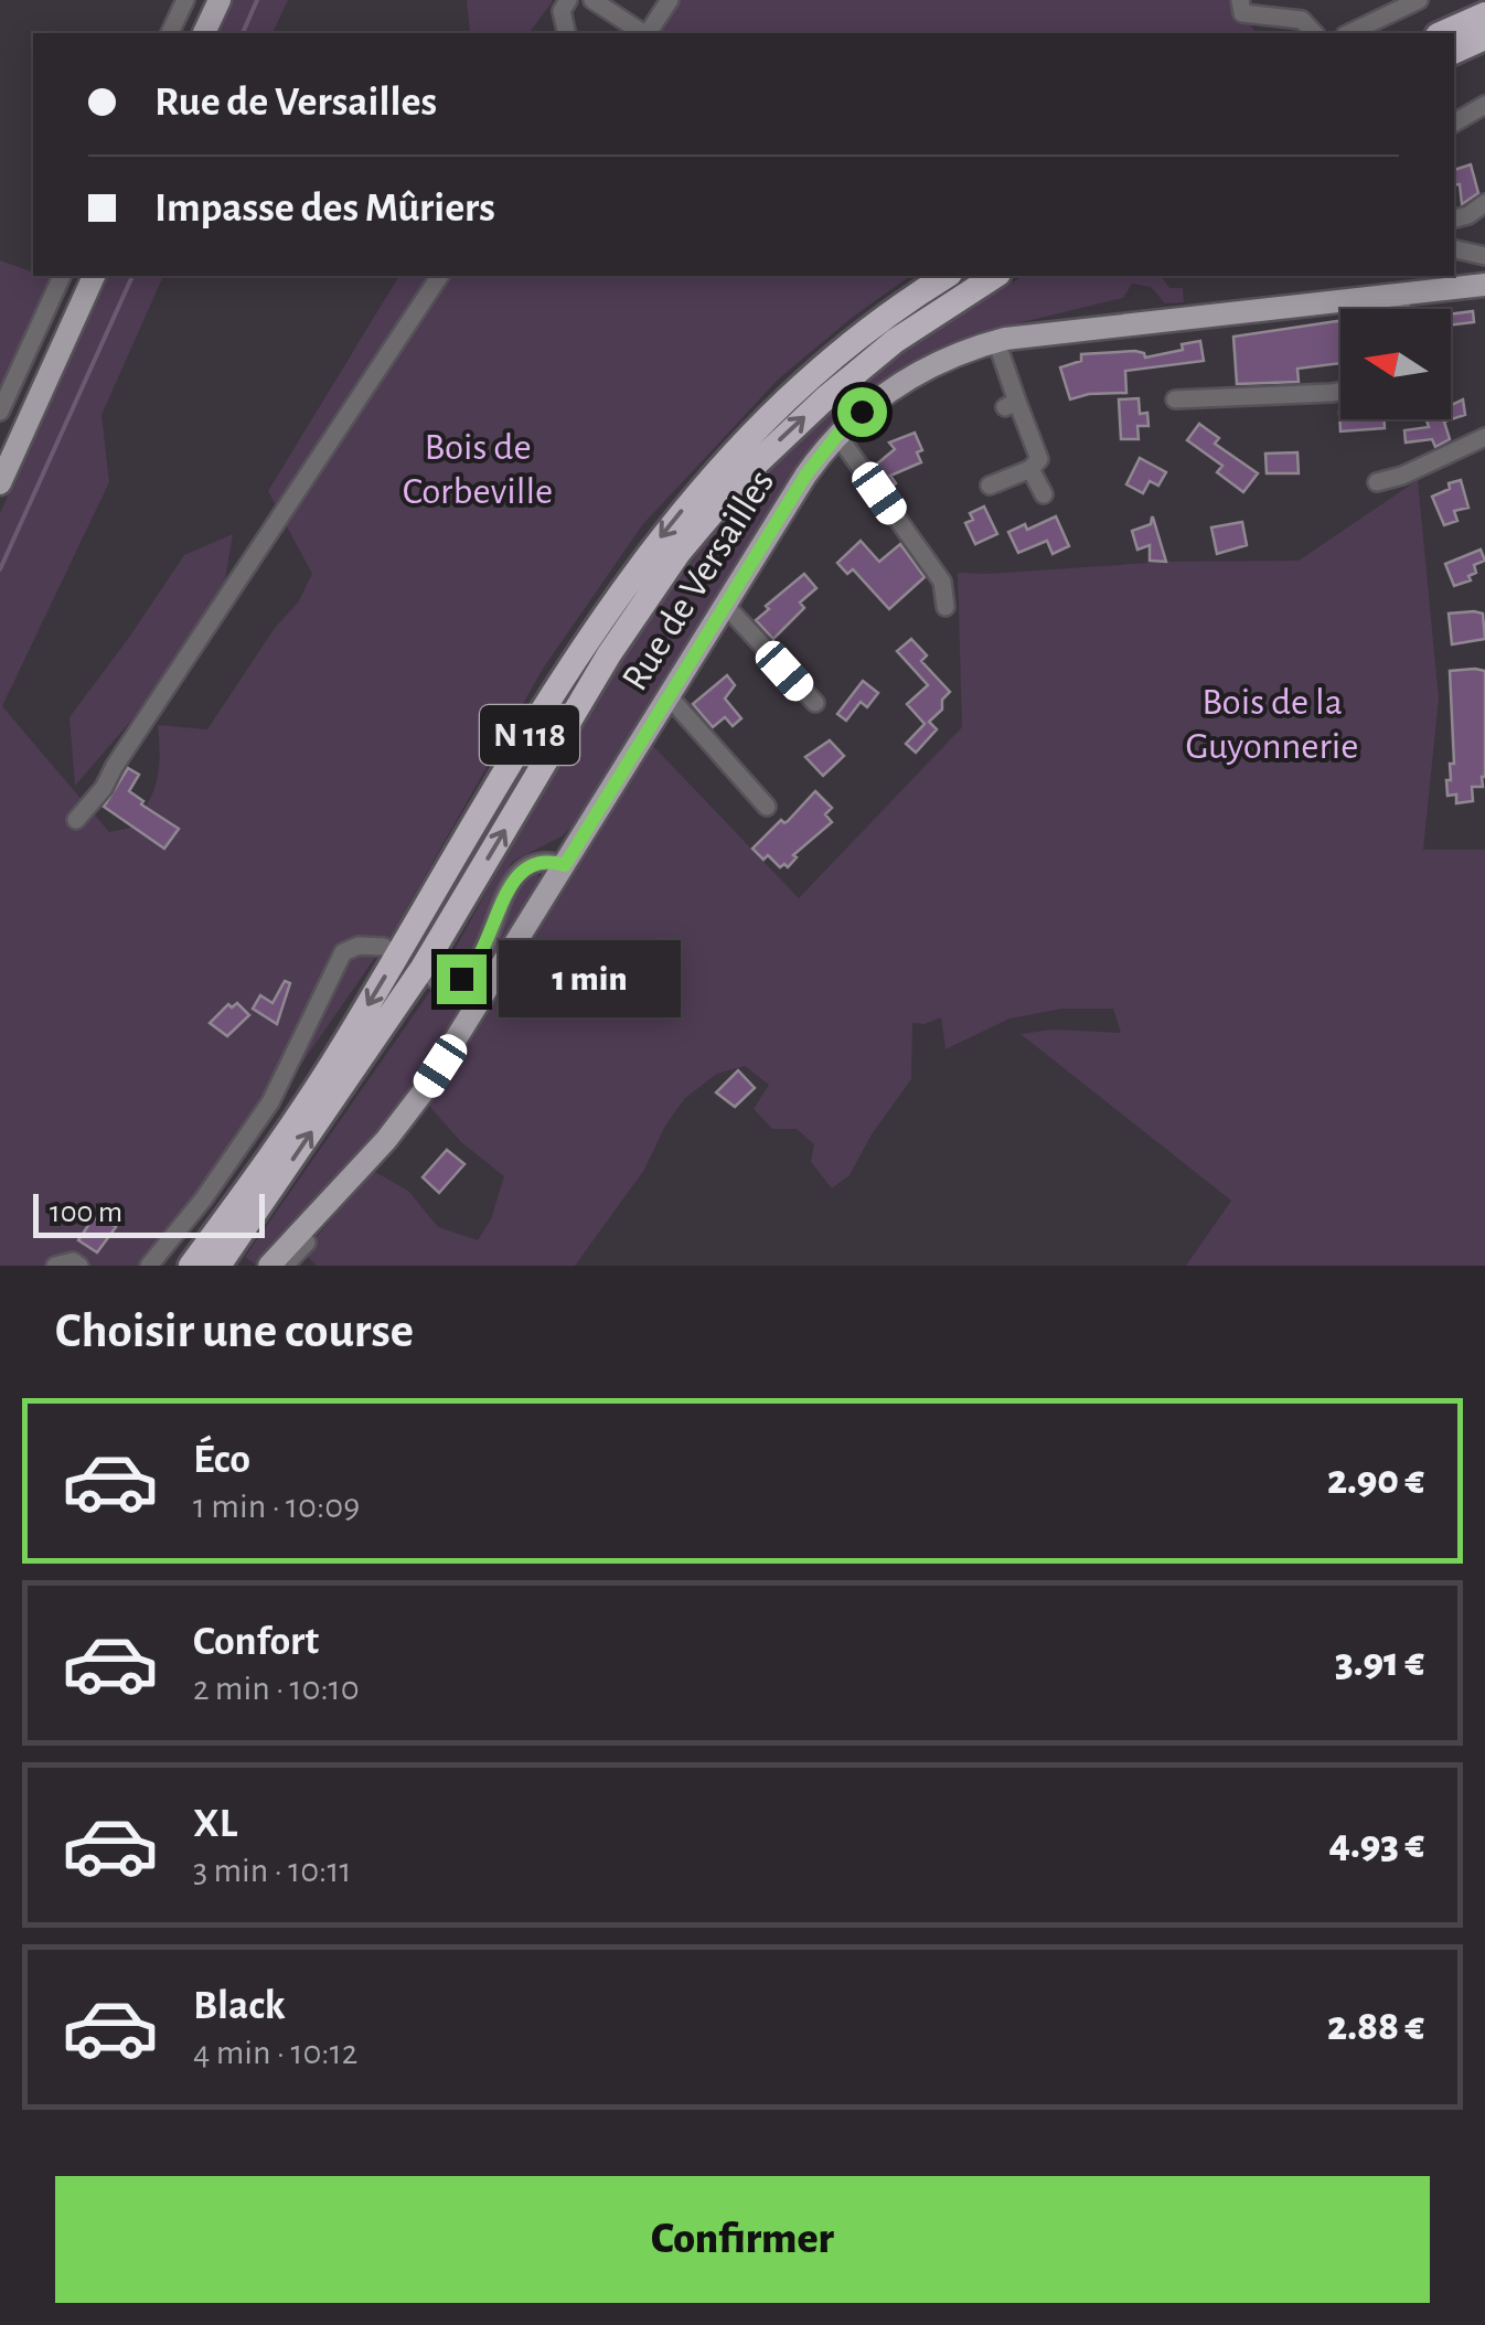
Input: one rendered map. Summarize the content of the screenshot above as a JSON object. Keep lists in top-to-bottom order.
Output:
{
  "streets": {
    "highway": ["N 118"],
    "main road": ["Rue de Versailles"]
  },
  "parks": ["Bois de Corbeville", "Bois de la Guyonnerie"],
  "scale_bar": "100 m",
  "north": "left",
  "page": {
    "banner": ["Rue de Versailles", "Impasse des Mûriers"],
    "bubble": "1 min",
    "scale": "100 m",
    "heading": "Choisir une course",
    "list": [
      {
        "name": "Éco",
        "note": "1 min · 10:09",
        "value": "2.90 €"
      },
      {
        "name": "Confort",
        "note": "2 min · 10:10",
        "value": "3.91 €"
      },
      {
        "name": "XL",
        "note": "3 min · 10:11",
        "value": "4.93 €"
      },
      {
        "name": "Black",
        "note": "4 min · 10:12",
        "value": "2.88 €"
      }
    ],
    "buttons": "Confirmer"
  }
}
